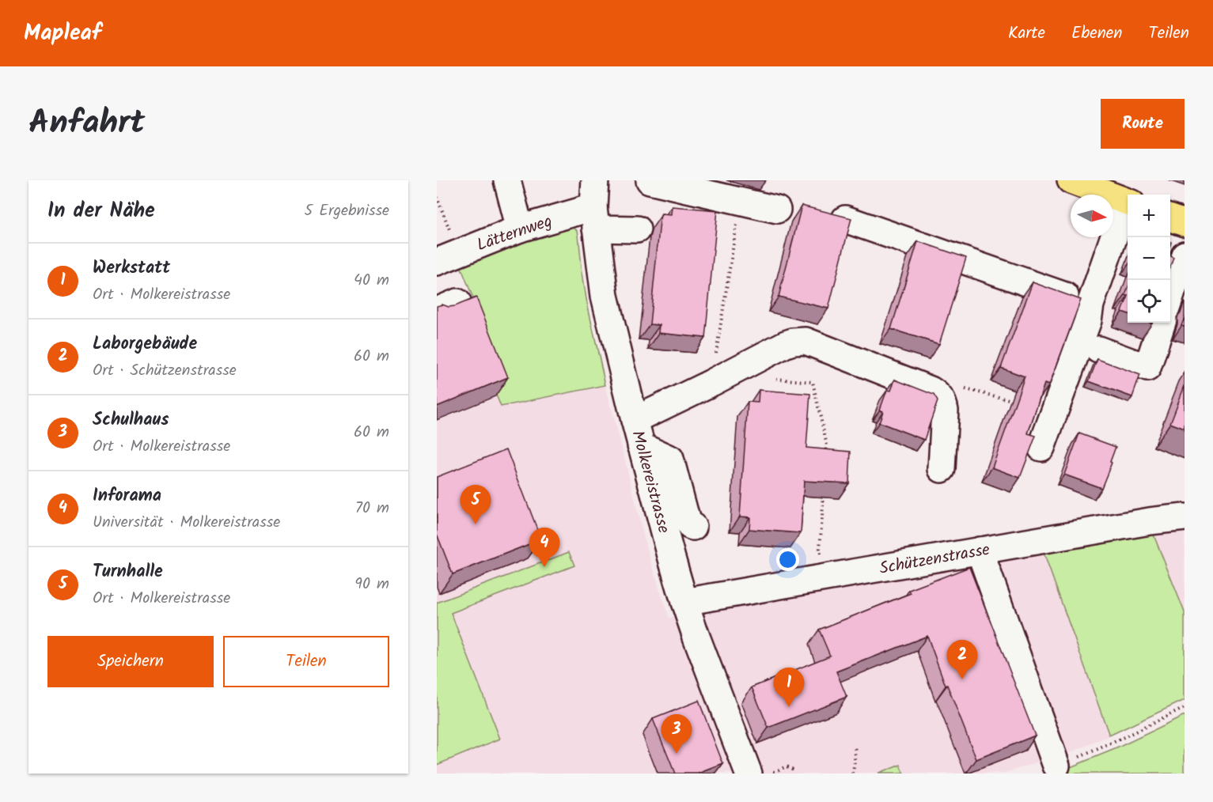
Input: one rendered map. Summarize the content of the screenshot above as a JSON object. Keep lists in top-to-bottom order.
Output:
{
  "streets": {
    "street": ["Lätternweg", "Molkereistrasse", "Schützenstrasse"]
  },
  "crossings": [
    ["Lätternweg", "Molkereistrasse"],
    ["Molkereistrasse", "Schützenstrasse"]
  ],
  "north": "right",
  "page": {
    "header": "Mapleaf",
    "nav": ["Karte", "Ebenen", "Teilen"],
    "title": "Anfahrt",
    "buttons": [
      "Route",
      ["Speichern", "Teilen"]
    ],
    "heading": ["In der Nähe", "5 Ergebnisse"],
    "map_buttons": ["+", "−"],
    "list": [
      {
        "mark": "1",
        "name": "Werkstatt",
        "note": "Ort · Molkereistrasse",
        "value": "40 m"
      },
      {
        "mark": "2",
        "name": "Laborgebäude",
        "note": "Ort · Schützenstrasse",
        "value": "60 m"
      },
      {
        "mark": "3",
        "name": "Schulhaus",
        "note": "Ort · Molkereistrasse",
        "value": "60 m"
      },
      {
        "mark": "4",
        "name": "Inforama",
        "note": "Universität · Molkereistrasse",
        "value": "70 m"
      },
      {
        "mark": "5",
        "name": "Turnhalle",
        "note": "Ort · Molkereistrasse",
        "value": "90 m"
      }
    ],
    "pins": [
      "5",
      "4",
      "2",
      "1",
      "3"
    ]
  }
}
